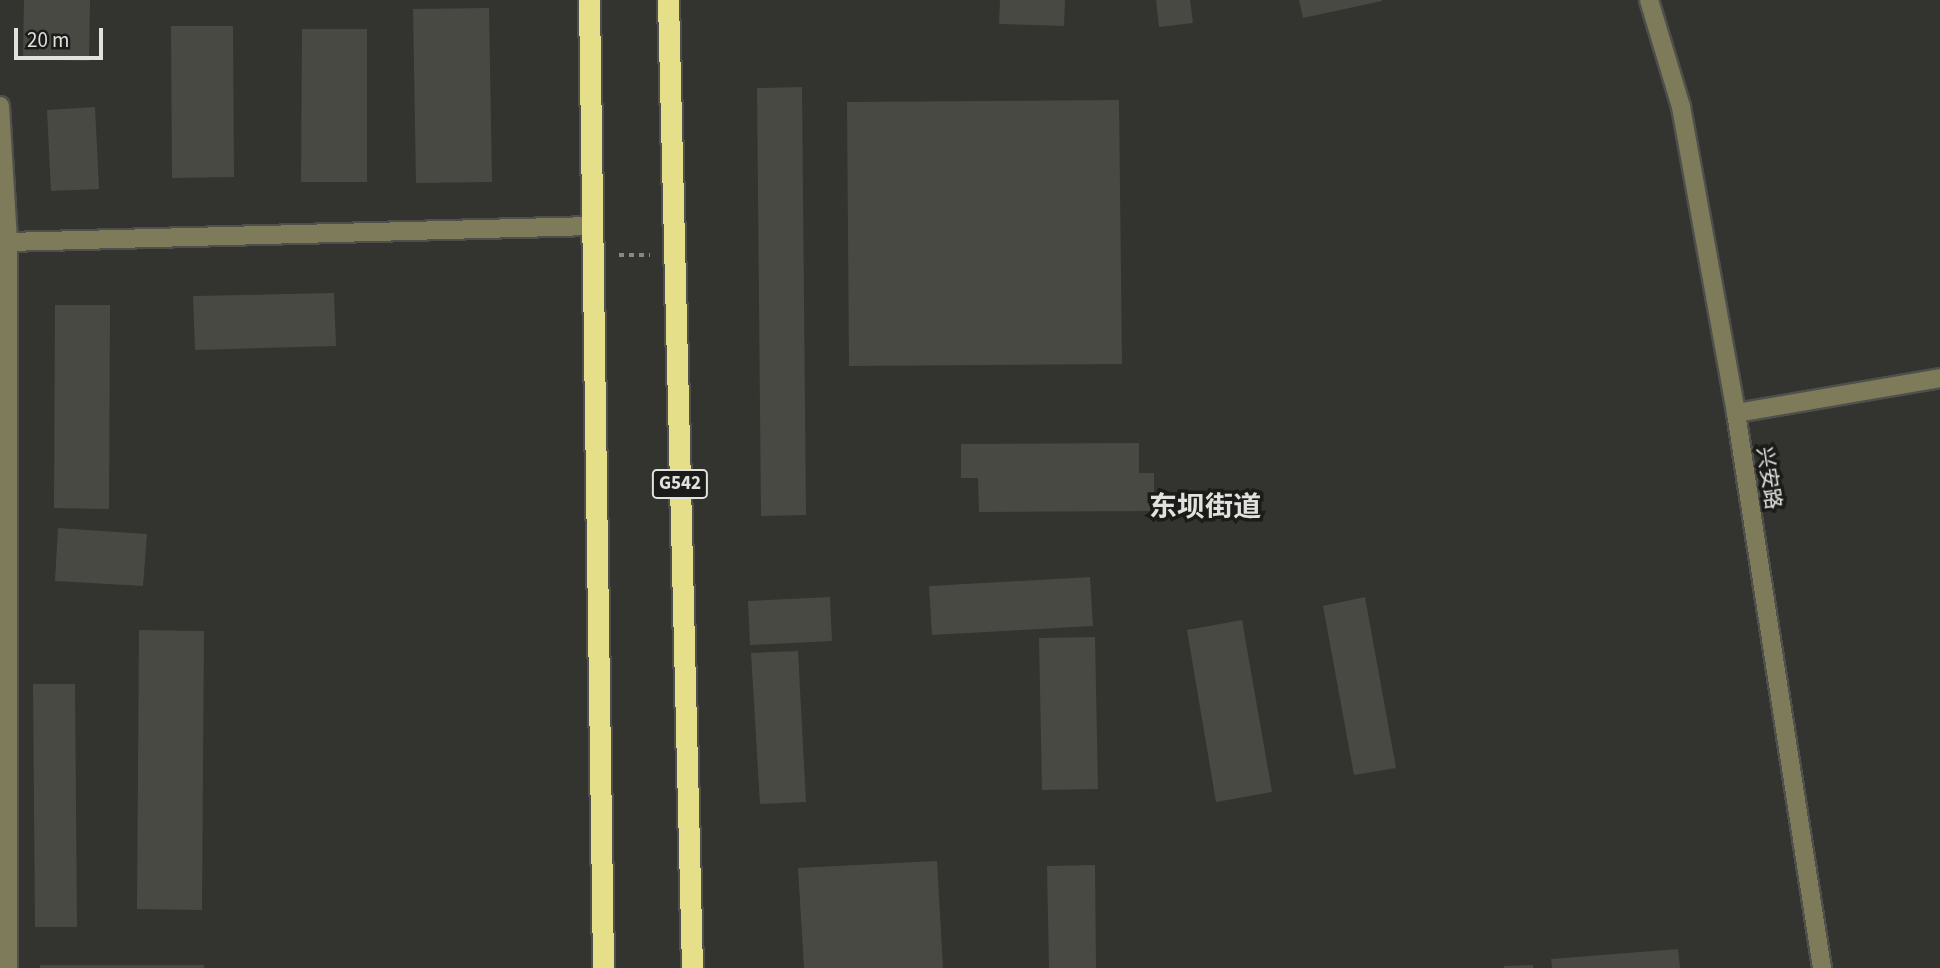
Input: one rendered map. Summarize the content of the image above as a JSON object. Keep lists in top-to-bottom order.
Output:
{
  "streets": {
    "highway": ["G542"],
    "street": ["兴安路"]
  },
  "districts": ["东坝街道"],
  "scale_bar": "20 m"
}
